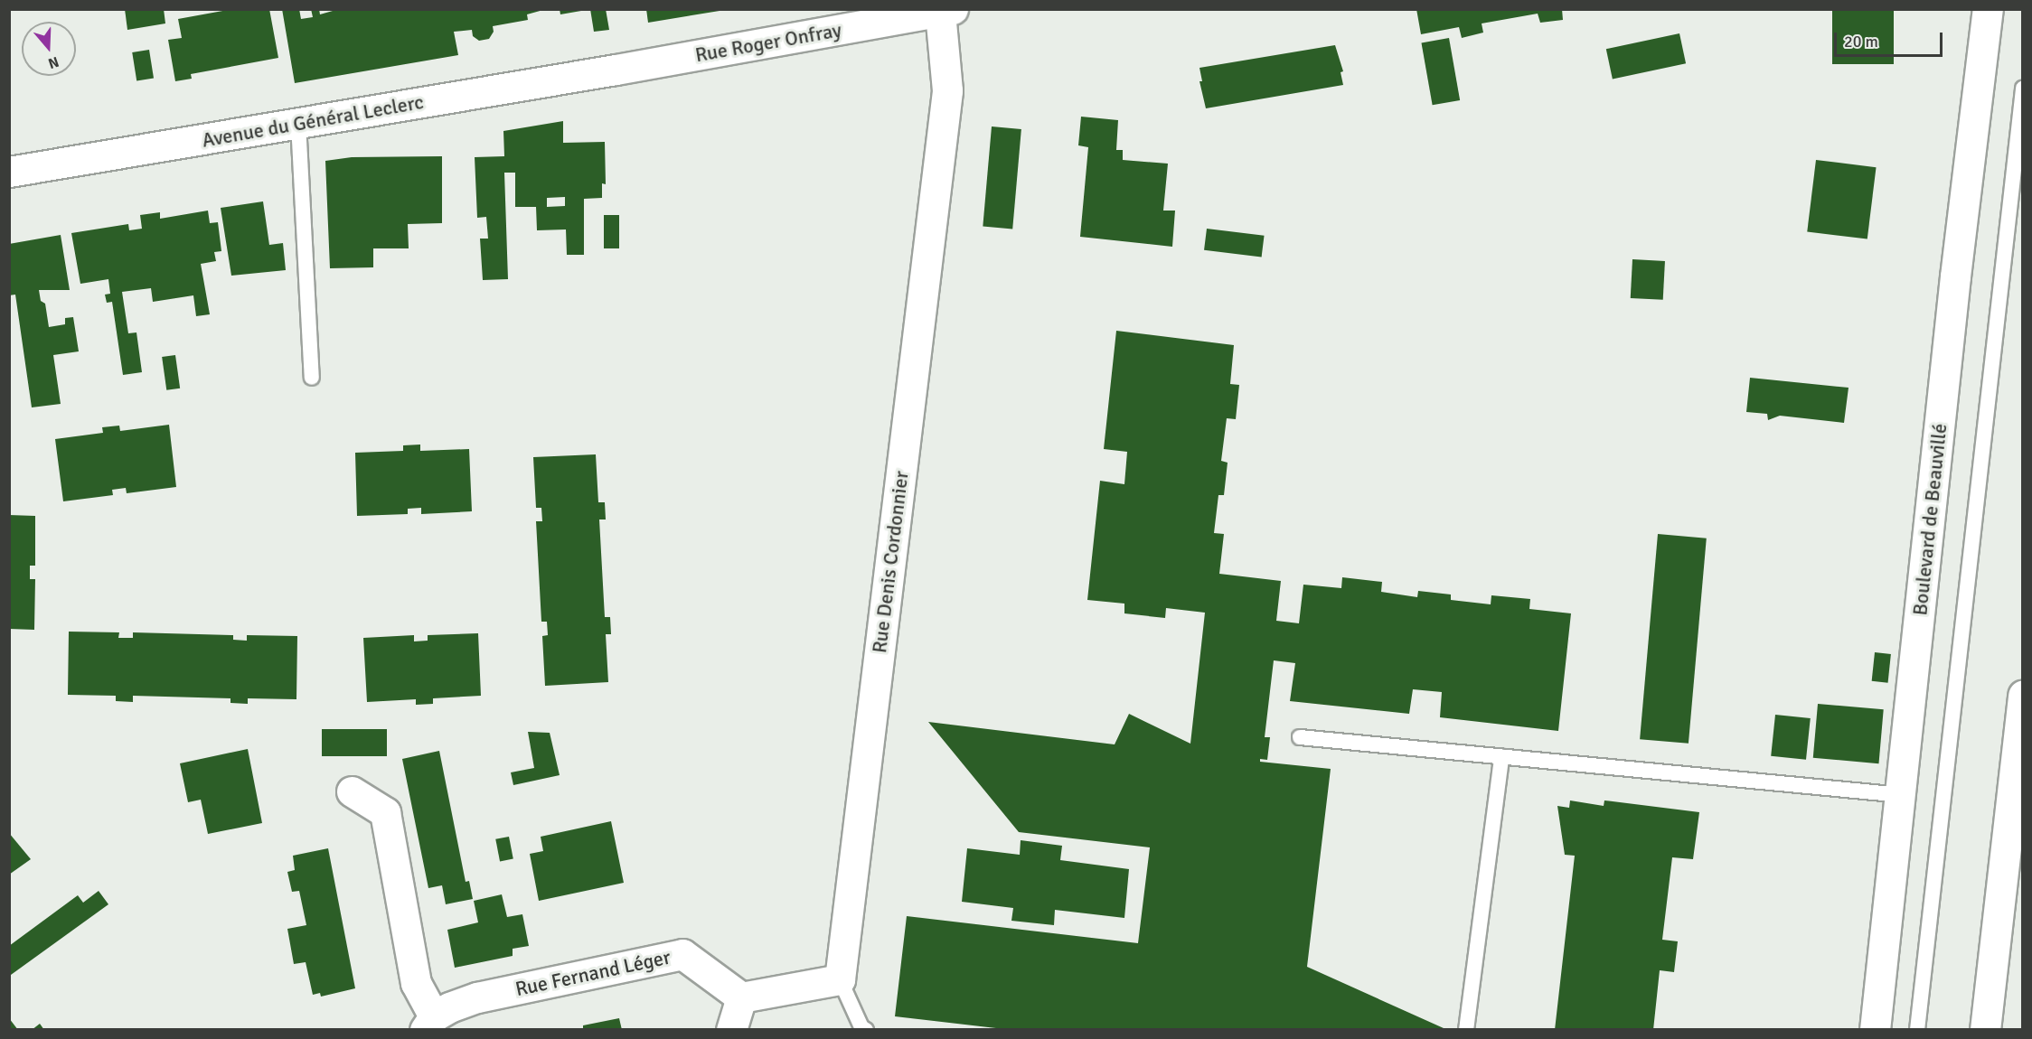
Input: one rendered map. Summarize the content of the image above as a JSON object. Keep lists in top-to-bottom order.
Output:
{
  "streets": {
    "street": [
      "Rue Roger Onfray",
      "Avenue du Général Leclerc",
      "Boulevard de Beauvillé",
      "Rue Denis Cordonnier",
      "Rue Fernand Léger"
    ]
  },
  "crossings": [
    ["Rue Roger Onfray", "Avenue du Général Leclerc"],
    ["Rue Roger Onfray", "Rue Denis Cordonnier"]
  ],
  "scale_bar": "20 m",
  "north": "bottom"
}
